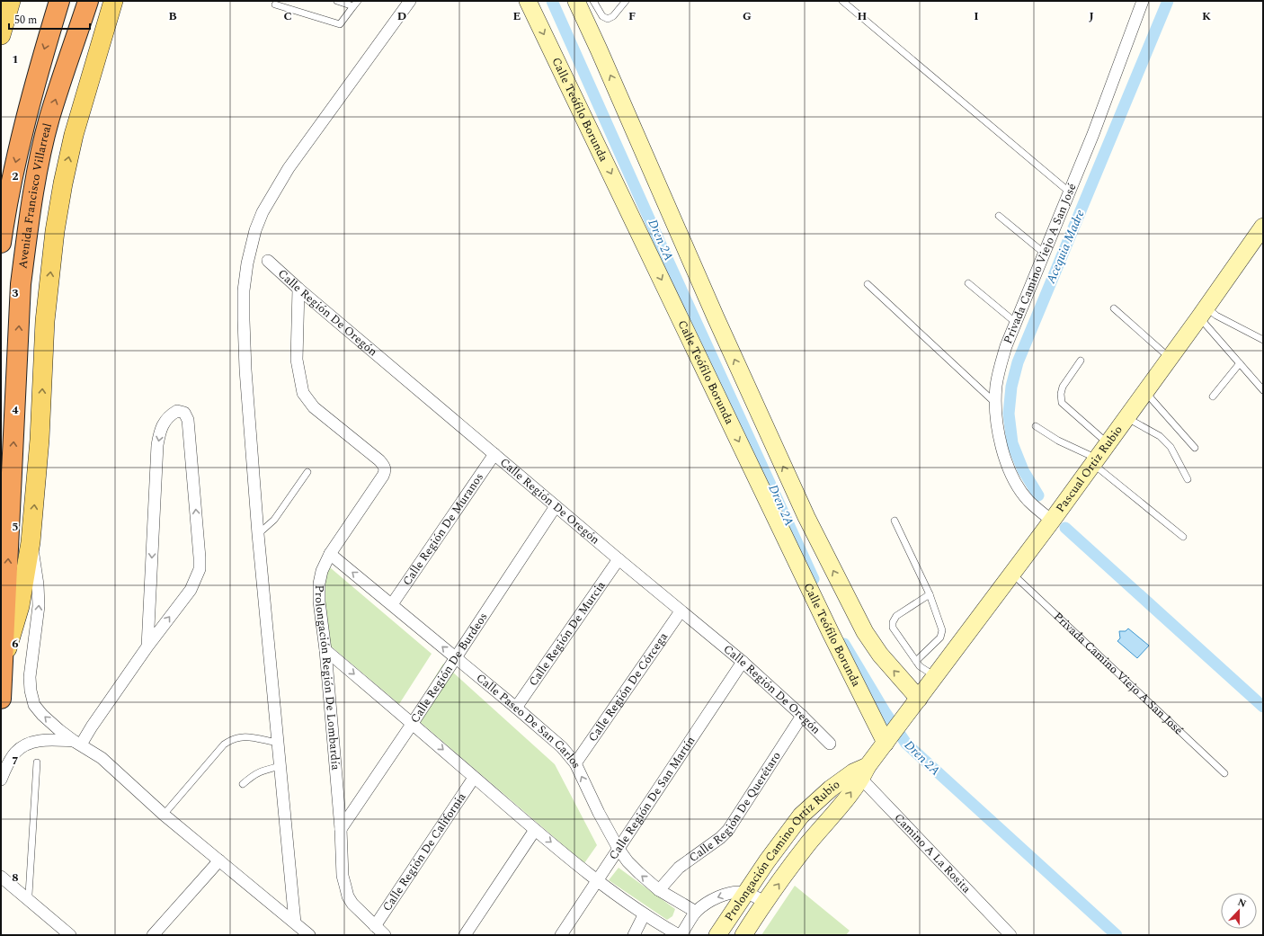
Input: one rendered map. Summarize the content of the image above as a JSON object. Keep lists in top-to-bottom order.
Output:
{
  "streets": {
    "highway": ["Avenida Francisco Villarreal"],
    "street": [
      "Calle Teófilo Borunda",
      "Privada Camino Viejo A San José",
      "Calle Región De Oregón",
      "Pascual Ortiz Rubio",
      "Calle Región De Muranos",
      "Calle Región De Murcia",
      "Calle Región De Burdeos",
      "Prolongación Región De Lombardía",
      "Calle Región De Córcega",
      "Calle Paseo De San Carlos",
      "Calle Región De San Martín",
      "Calle Región De Querétaro",
      "Calle Región De California",
      "Prolongación Camino Ortiz Rubio",
      "Camino A La Rosita"
    ]
  },
  "crossings": [
    ["Calle Teófilo Borunda", "Pascual Ortiz Rubio"],
    ["Privada Camino Viejo A San José", "Pascual Ortiz Rubio"],
    ["Calle Región De Oregón", "Calle Región De Muranos"],
    ["Calle Región De Oregón", "Calle Región De Murcia"],
    ["Calle Región De Oregón", "Calle Región De Burdeos"],
    ["Calle Región De Oregón", "Prolongación Región De Lombardía"],
    ["Calle Región De Oregón", "Calle Región De Córcega"],
    ["Calle Región De Oregón", "Calle Región De San Martín"],
    ["Calle Región De Oregón", "Calle Región De Querétaro"],
    ["Pascual Ortiz Rubio", "Prolongación Camino Ortiz Rubio"],
    ["Pascual Ortiz Rubio", "Camino A La Rosita"],
    ["Calle Región De Muranos", "Calle Paseo De San Carlos"],
    ["Calle Región De Murcia", "Calle Paseo De San Carlos"],
    ["Calle Región De Burdeos", "Prolongación Región De Lombardía"],
    ["Calle Región De Burdeos", "Calle Paseo De San Carlos"],
    ["Prolongación Región De Lombardía", "Calle Paseo De San Carlos"],
    ["Prolongación Región De Lombardía", "Calle Región De California"],
    ["Calle Región De Córcega", "Calle Paseo De San Carlos"],
    ["Calle Paseo De San Carlos", "Calle Región De San Martín"],
    ["Calle Paseo De San Carlos", "Calle Región De Querétaro"],
    ["Prolongación Camino Ortiz Rubio", "Camino A La Rosita"]
  ],
  "water": ["Dren 2A", "Acequia Madre"],
  "scale_bar": "50 m",
  "north": "top",
  "grid": {
    "columns": [
      "B",
      "C",
      "D",
      "E",
      "F",
      "G",
      "H",
      "I",
      "J",
      "K"
    ],
    "rows": [
      "1",
      "2",
      "3",
      "4",
      "5",
      "6",
      "7",
      "8"
    ]
  }
}
